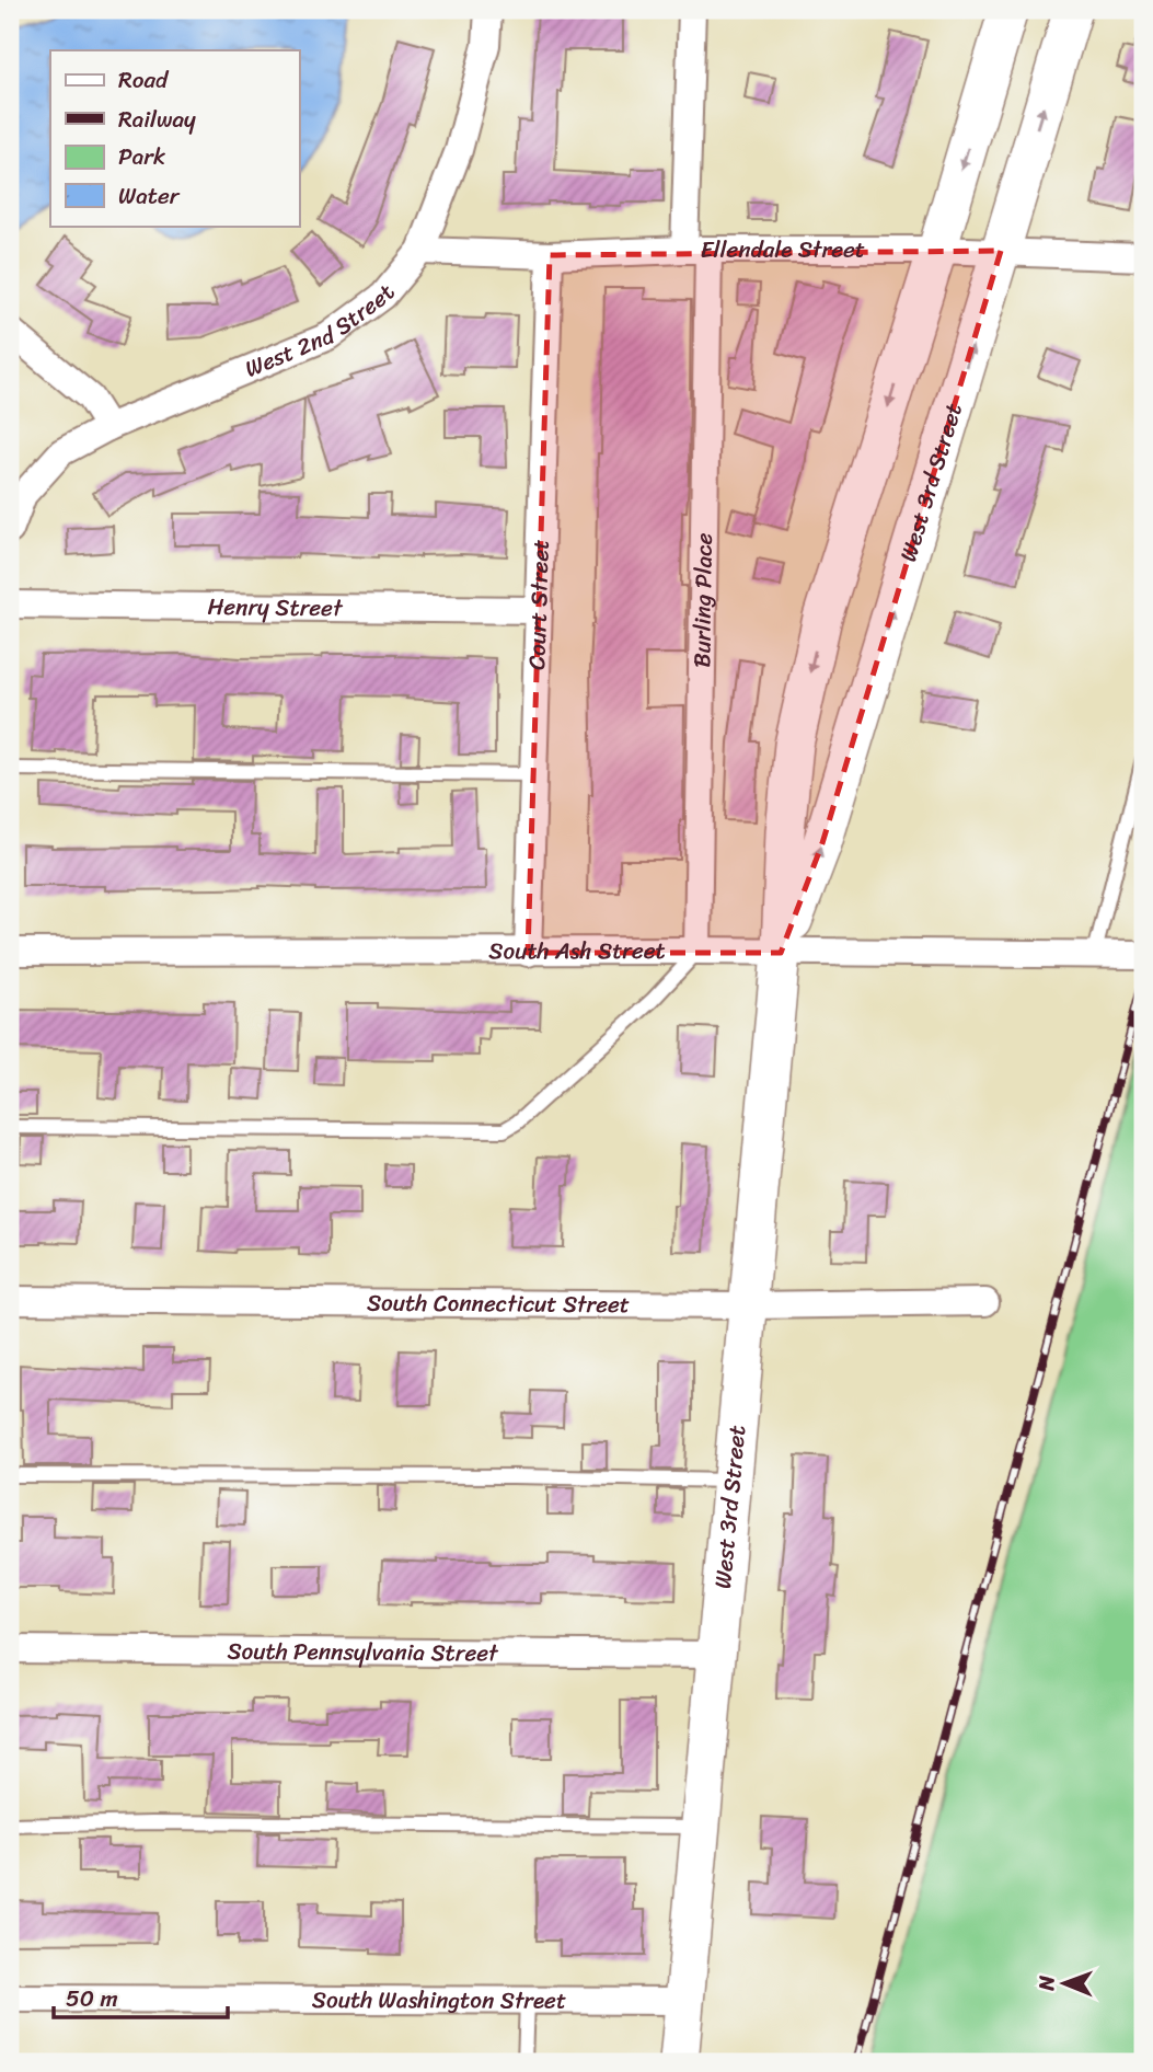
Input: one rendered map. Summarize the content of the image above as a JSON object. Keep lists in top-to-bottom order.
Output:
{
  "streets": {
    "street": [
      "Ellendale Street",
      "West 2nd Street",
      "West 3rd Street",
      "Burling Place",
      "Court Street",
      "Henry Street",
      "South Ash Street",
      "South Connecticut Street",
      "South Pennsylvania Street",
      "South Washington Street"
    ]
  },
  "crossings": [
    ["Ellendale Street", "West 2nd Street"],
    ["Ellendale Street", "West 3rd Street"],
    ["Ellendale Street", "Burling Place"],
    ["Ellendale Street", "Court Street"],
    ["West 3rd Street", "South Ash Street"],
    ["West 3rd Street", "South Connecticut Street"],
    ["West 3rd Street", "South Pennsylvania Street"],
    ["West 3rd Street", "South Washington Street"],
    ["Burling Place", "South Ash Street"],
    ["Court Street", "Henry Street"],
    ["Court Street", "South Ash Street"]
  ],
  "legend": [
    "Road",
    "Railway",
    "Park",
    "Water"
  ],
  "scale_bar": "50 m",
  "north": "left"
}
